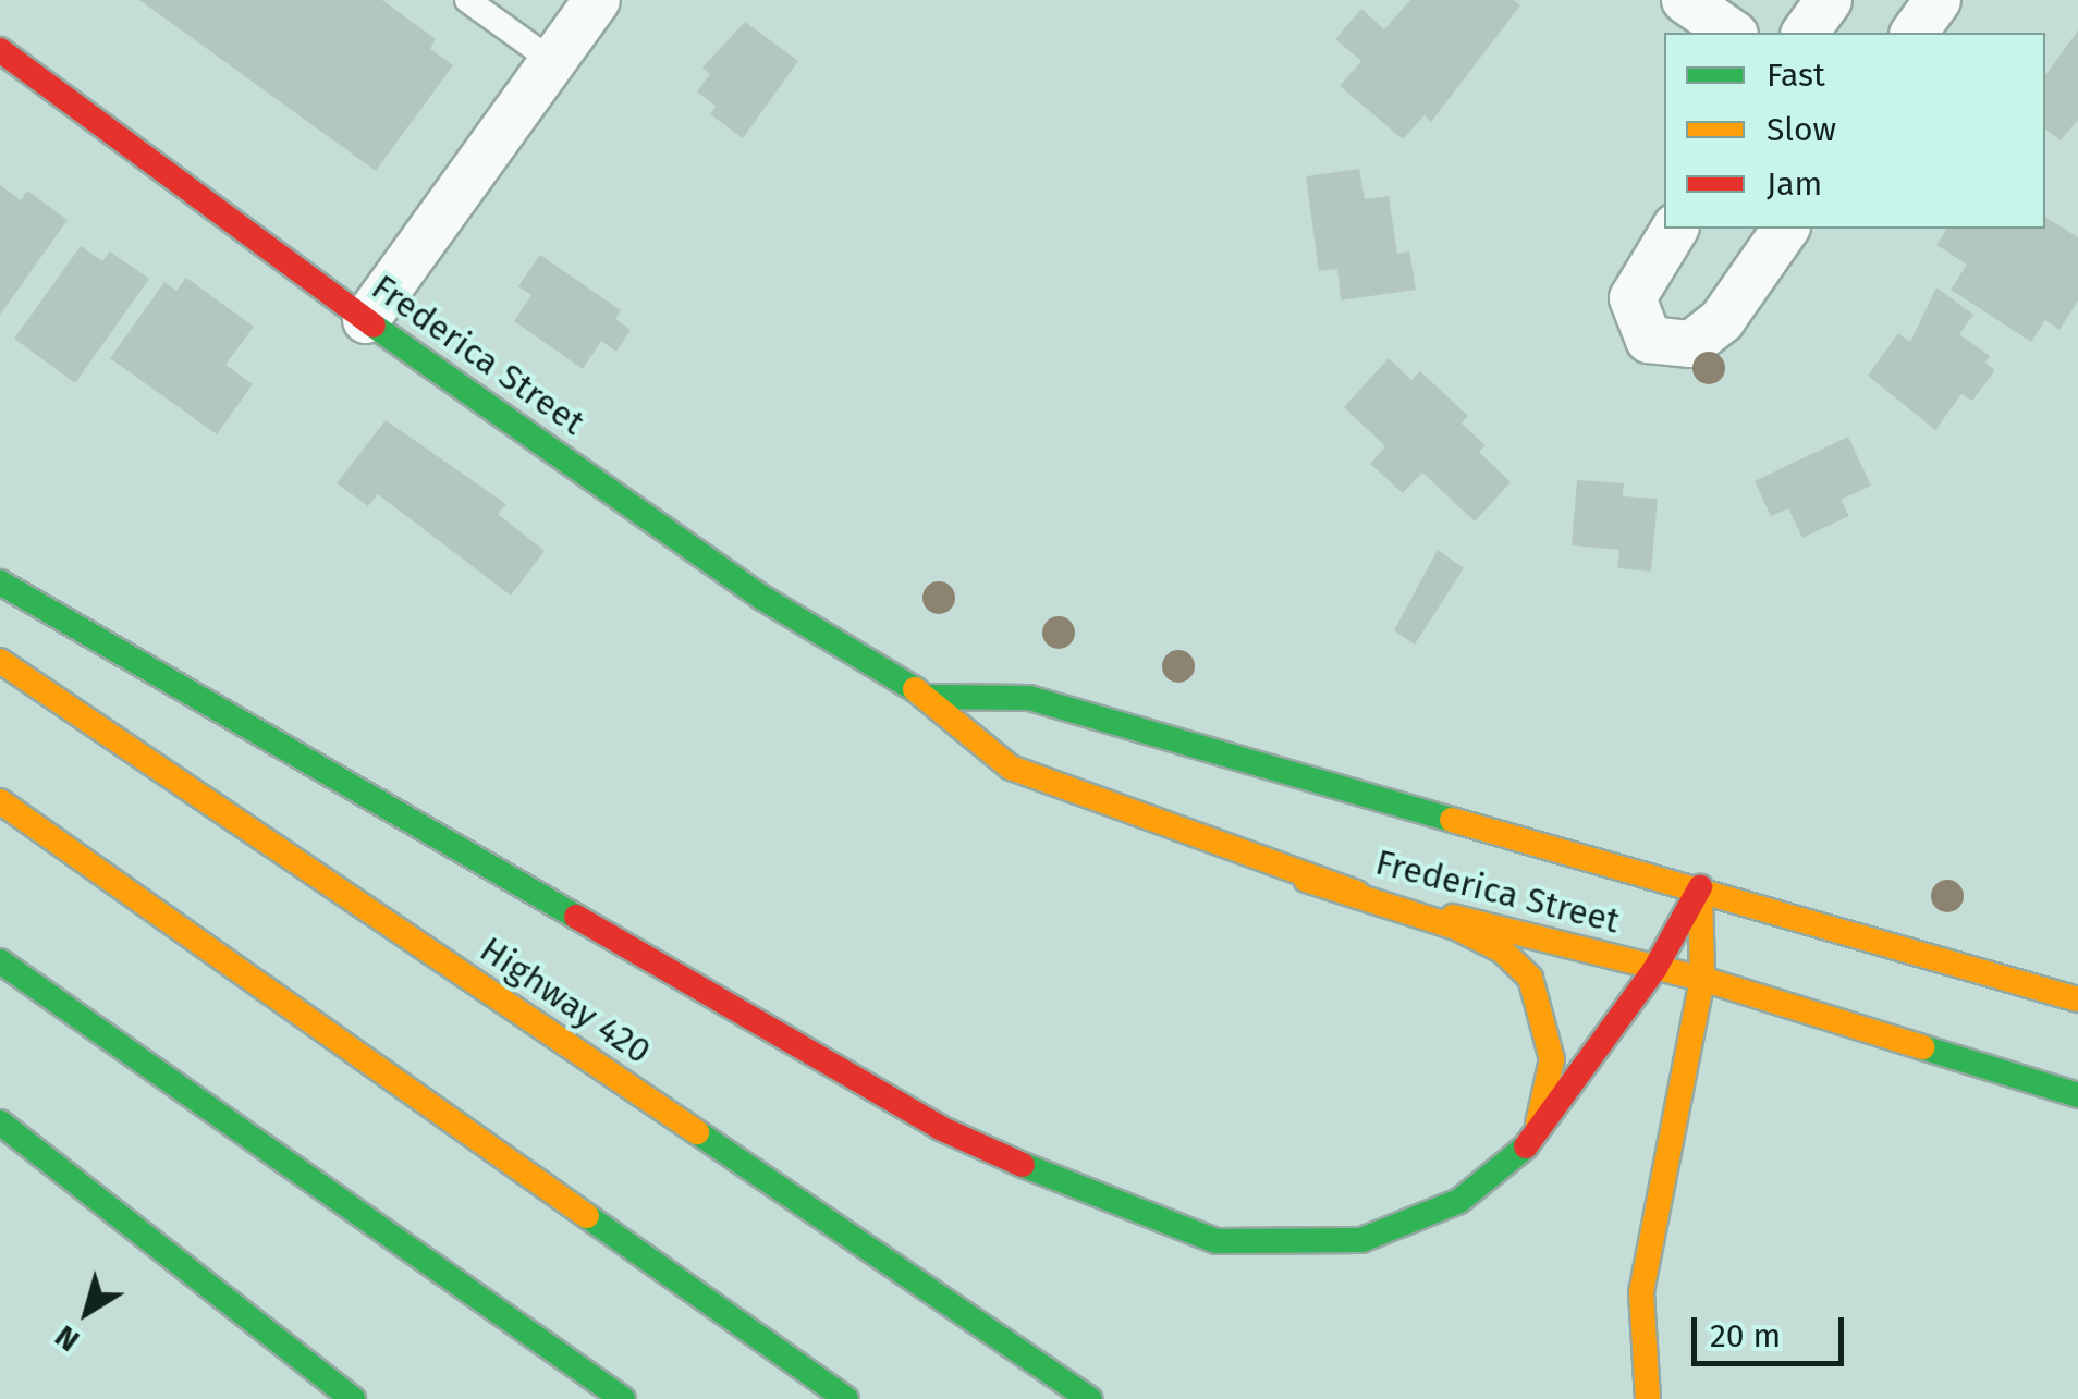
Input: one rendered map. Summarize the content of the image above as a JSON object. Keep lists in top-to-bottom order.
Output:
{
  "streets": {
    "main road": ["Frederica Street", "Highway 420"]
  },
  "legend": ["Fast", "Slow", "Jam"],
  "scale_bar": "20 m",
  "north": "bottom left"
}
